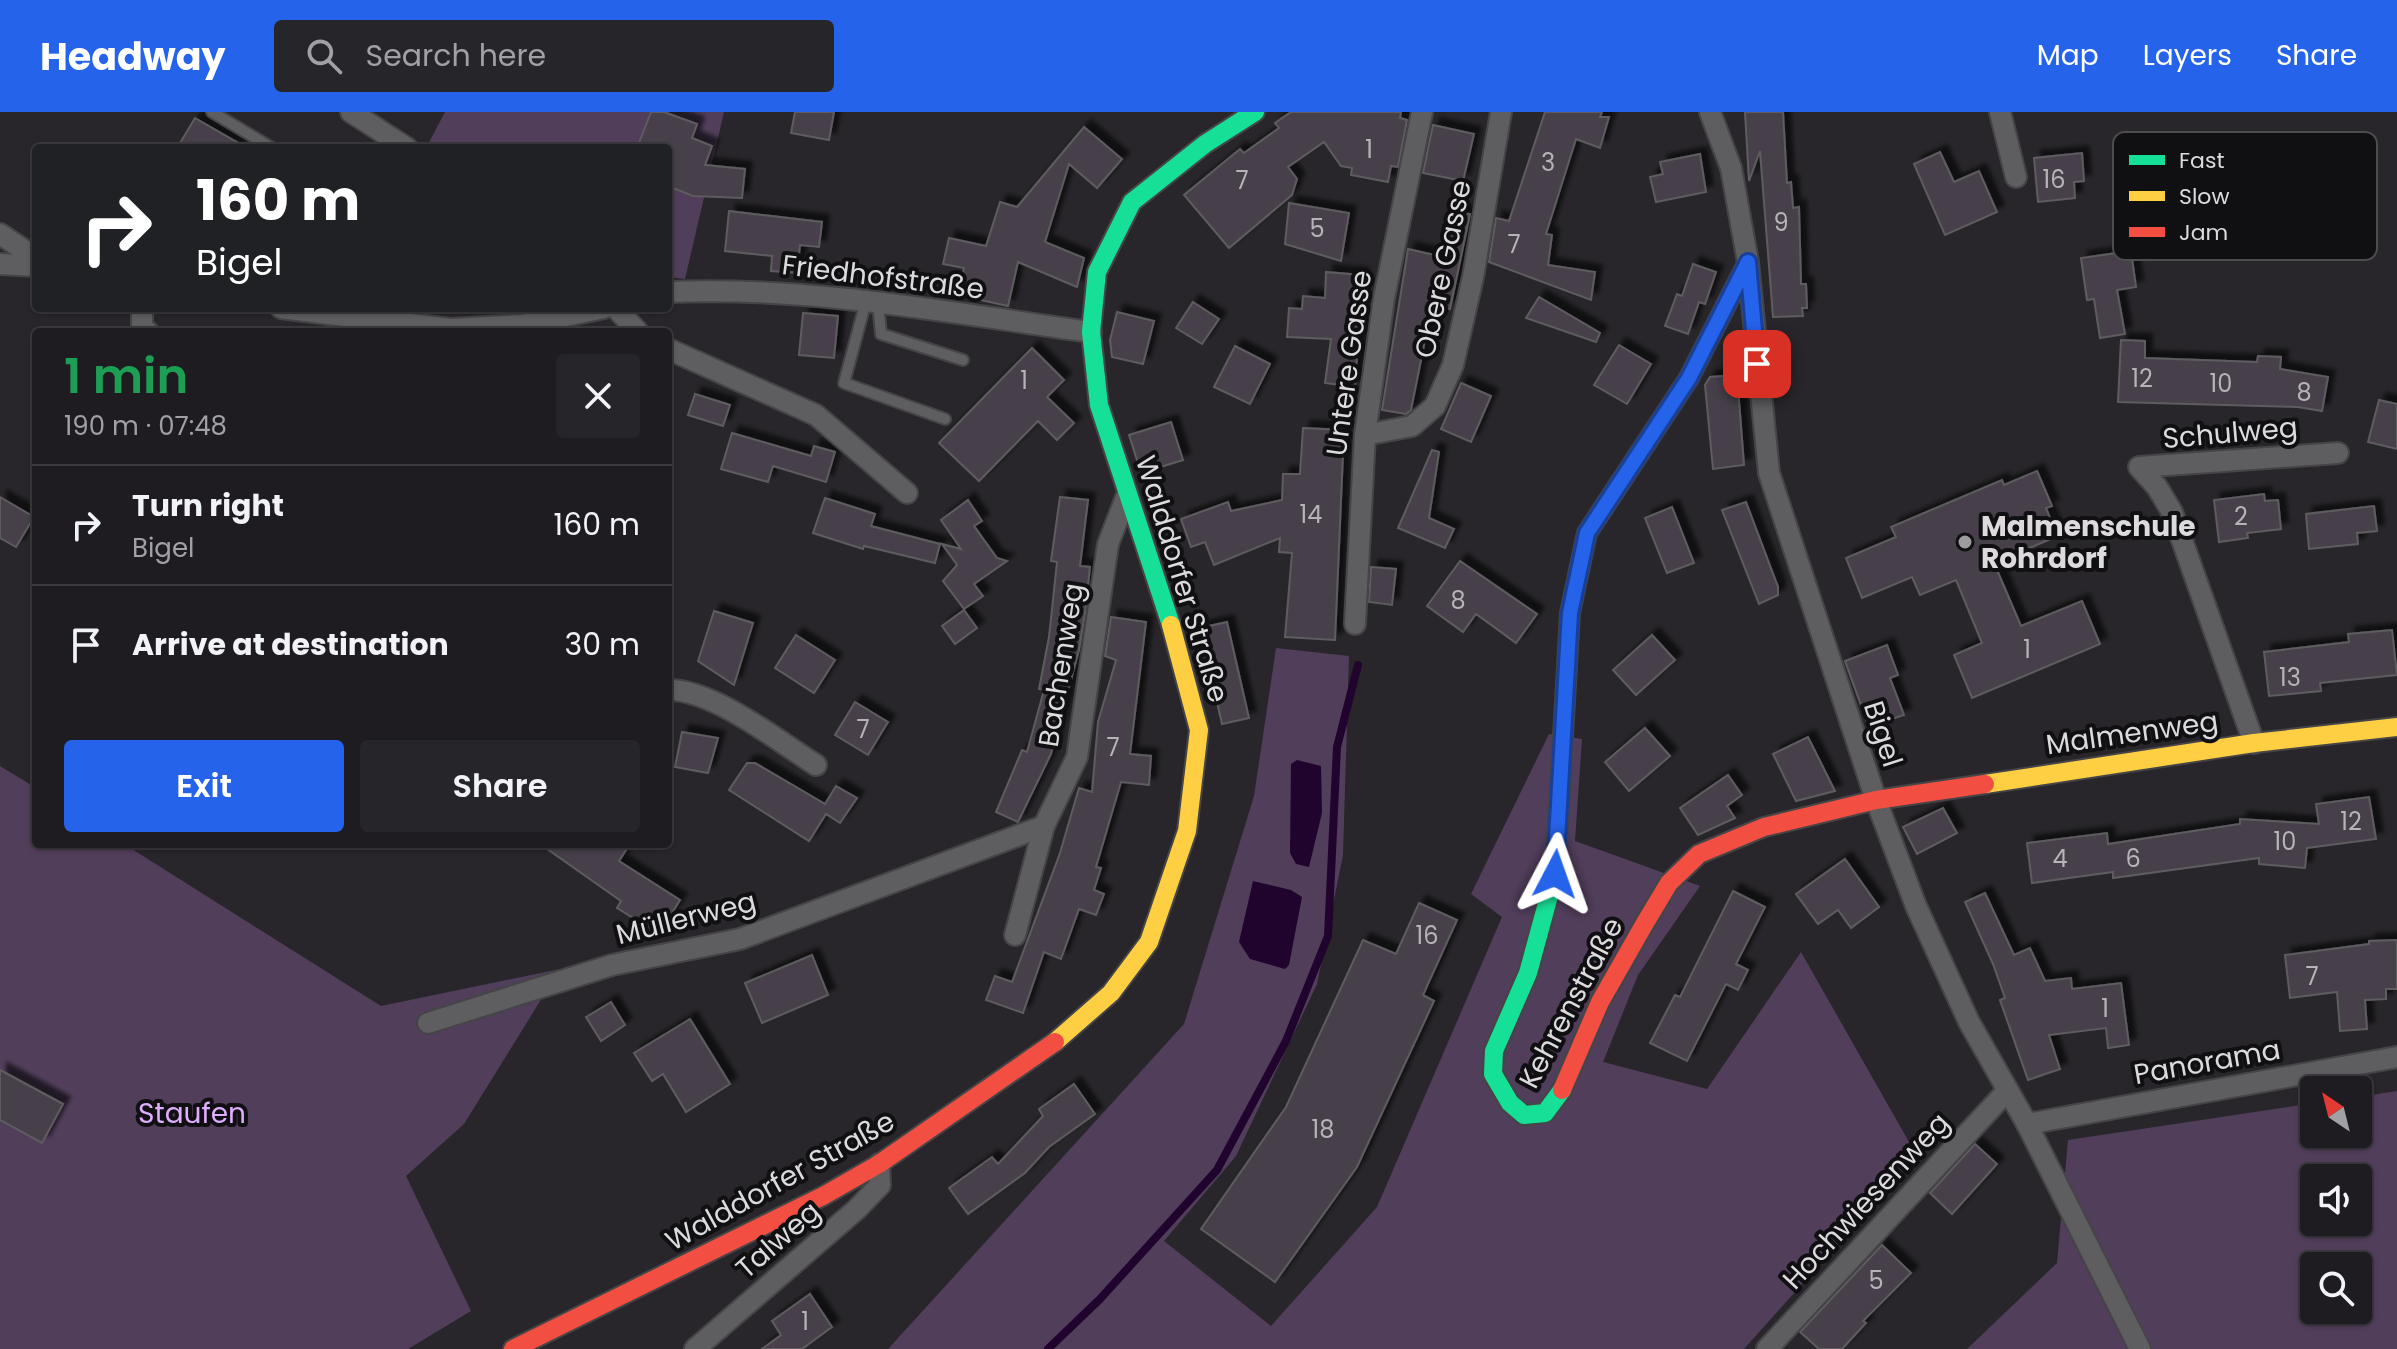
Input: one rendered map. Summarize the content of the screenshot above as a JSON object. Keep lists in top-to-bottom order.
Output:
{
  "streets": {
    "street": [
      "Obere Gasse",
      "Friedhofstraße",
      "Untere Gasse",
      "Schulweg",
      "Walddorfer Straße",
      "Bachenweg",
      "Malmenweg",
      "Bigel",
      "Müllerweg",
      "Kehrenstraße",
      "Panorama",
      "Hochwiesenweg",
      "Talweg"
    ]
  },
  "crossings": [
    ["Obere Gasse", "Untere Gasse"],
    ["Friedhofstraße", "Walddorfer Straße"],
    ["Schulweg", "Malmenweg"],
    ["Walddorfer Straße", "Bachenweg"],
    ["Walddorfer Straße", "Talweg"],
    ["Bachenweg", "Müllerweg"],
    ["Malmenweg", "Bigel"],
    ["Malmenweg", "Kehrenstraße"],
    ["Bigel", "Kehrenstraße"],
    ["Bigel", "Panorama"],
    ["Bigel", "Hochwiesenweg"]
  ],
  "parks": ["Staufen"],
  "places": ["Malmenschule Rohrdorf"],
  "house_numbers": [
    "1",
    "3",
    "16",
    "7",
    "9",
    "5",
    "7",
    "12",
    "1",
    "10",
    "8",
    "14",
    "2",
    "8",
    "1",
    "13",
    "7",
    "7",
    "12",
    "10",
    "4",
    "6",
    "16",
    "7",
    "1",
    "18",
    "5",
    "1"
  ],
  "legend": ["Fast", "Slow", "Jam"],
  "north": "top left",
  "page": {
    "header": "Headway",
    "search": "Search here",
    "nav": ["Map", "Layers", "Share"],
    "turn": ["160 m", "Bigel"],
    "heading": ["1 min", "190 m · 07:48"],
    "list": [
      {
        "name": "Turn right",
        "note": "Bigel",
        "value": "160 m"
      },
      {
        "name": "Arrive at destination",
        "value": "30 m"
      }
    ],
    "buttons": ["Exit", "Share"]
  }
}
